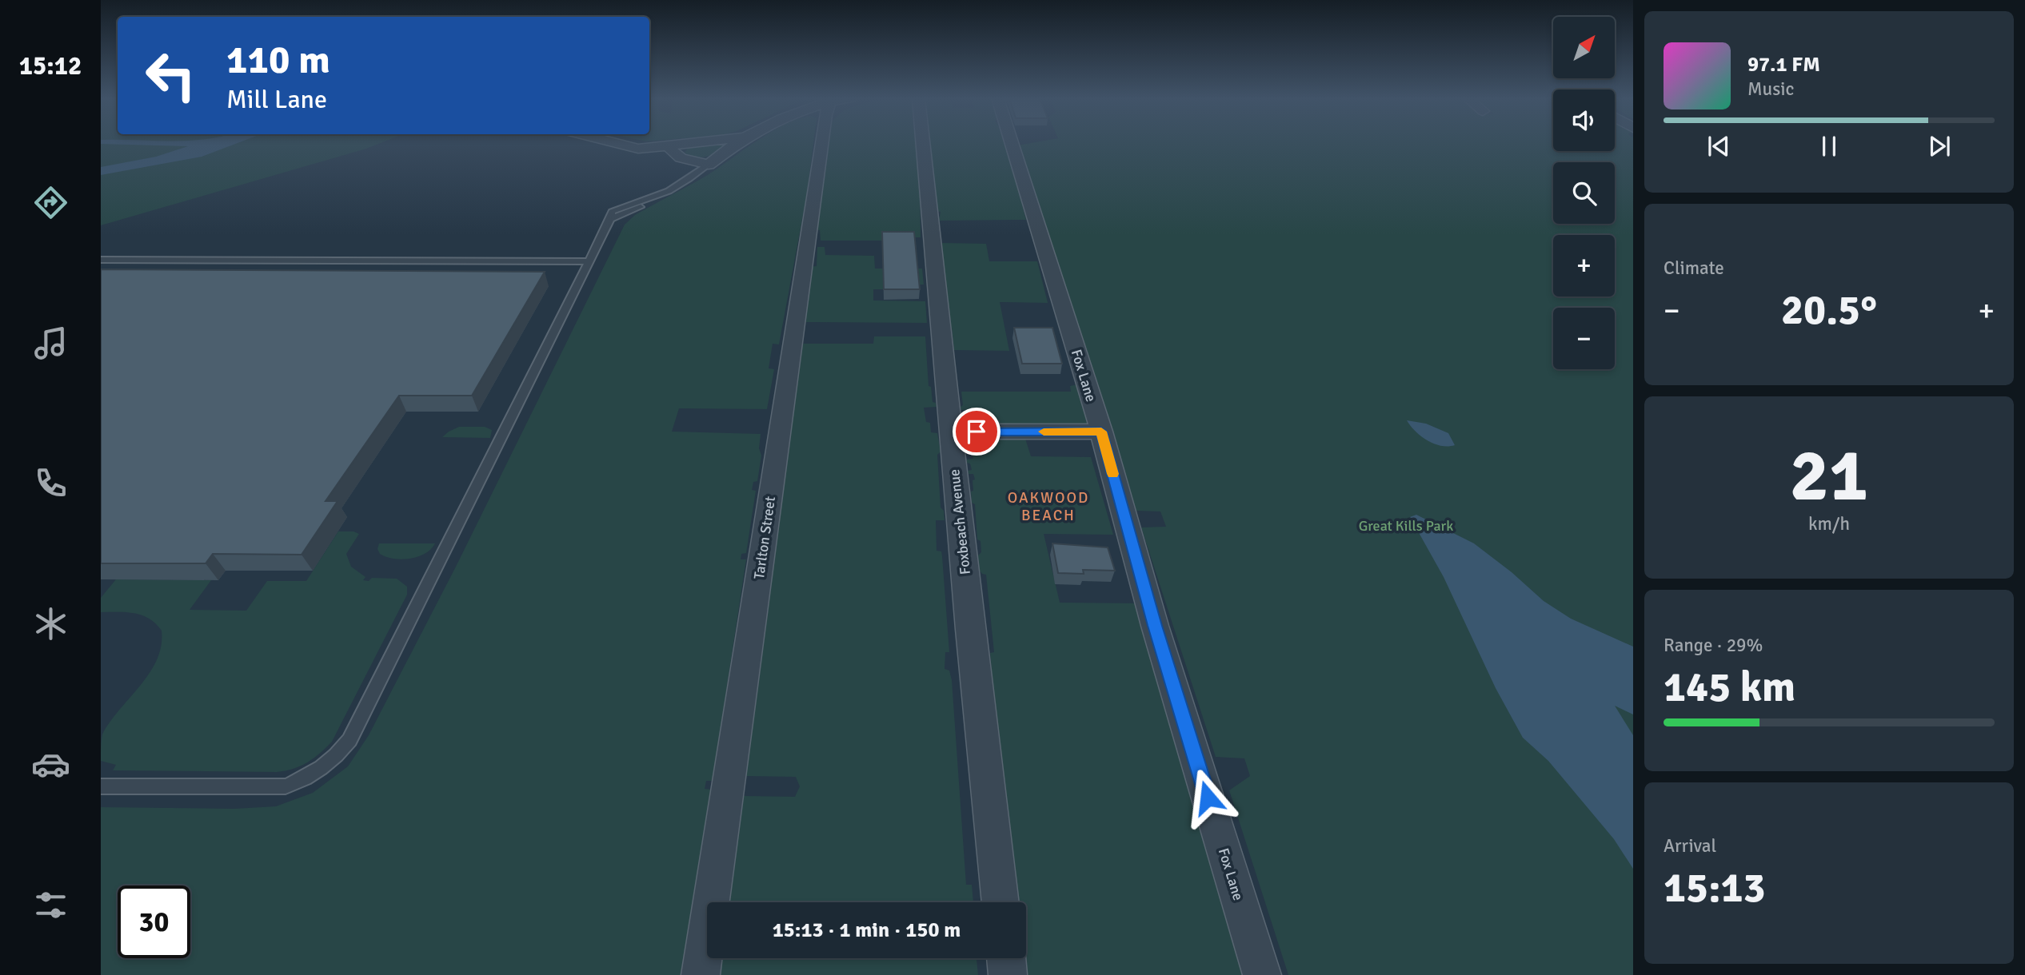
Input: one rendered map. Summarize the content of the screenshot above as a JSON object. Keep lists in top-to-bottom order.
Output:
{
  "streets": {
    "street": ["Fox Lane", "Foxbeach Avenue", "Tarlton Street"]
  },
  "districts": ["OAKWOOD BEACH"],
  "parks": ["Great Kills Park"],
  "north": "top right",
  "page": {
    "tabs": "15:12",
    "map_buttons": ["+", "−"],
    "turn": ["110 m", "Mill Lane"],
    "song": ["97.1 FM", "Music"],
    "tile": [
      "Climate",
      ["21", "km/h"],
      ["Range · 29%", "145 km"],
      ["Arrival", "15:13"]
    ],
    "heat": ["−", "20.5°", "+"],
    "limit": "30",
    "trip": "15:13 · 1 min · 150 m"
  }
}
